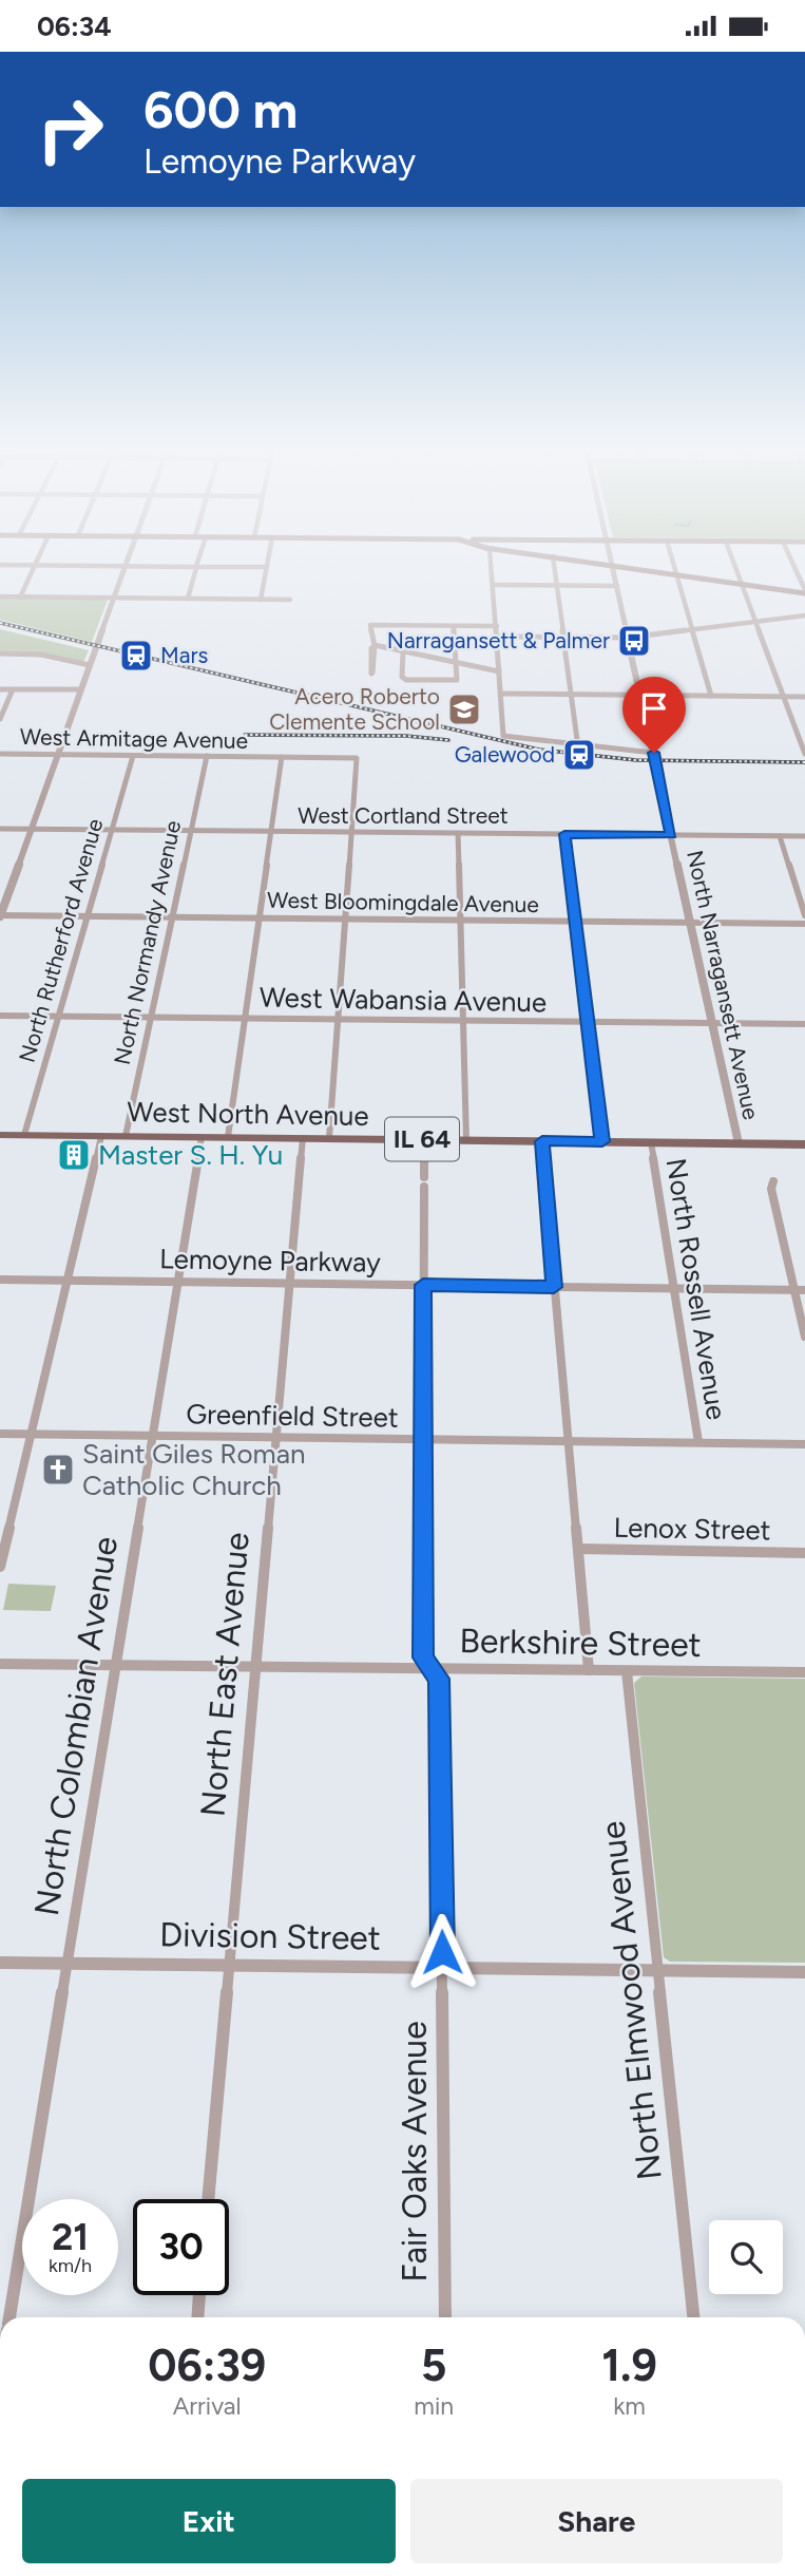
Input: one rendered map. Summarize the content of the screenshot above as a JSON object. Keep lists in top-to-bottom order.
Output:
{
  "streets": {
    "main road": ["West North Avenue", "IL 64"],
    "street": [
      "West Armitage Avenue",
      "West Cortland Street",
      "West Bloomingdale Avenue",
      "North Rutherford Avenue",
      "North Normandy Avenue",
      "North Narragansett Avenue",
      "West Wabansia Avenue",
      "Lemoyne Parkway",
      "North Rossell Avenue",
      "Greenfield Street",
      "Lenox Street",
      "Berkshire Street",
      "North East Avenue",
      "North Colombian Avenue",
      "Division Street",
      "North Elmwood Avenue",
      "Fair Oaks Avenue"
    ]
  },
  "crossings": [
    ["West Armitage Avenue", "West Cortland Street"],
    ["West Armitage Avenue", "North Rutherford Avenue"],
    ["West Armitage Avenue", "North Normandy Avenue"],
    ["West Cortland Street", "North Rutherford Avenue"],
    ["West Cortland Street", "North Normandy Avenue"],
    ["West Cortland Street", "North Narragansett Avenue"],
    ["West Bloomingdale Avenue", "North Rutherford Avenue"],
    ["West Bloomingdale Avenue", "North Normandy Avenue"],
    ["West Bloomingdale Avenue", "North Narragansett Avenue"],
    ["North Rutherford Avenue", "West Wabansia Avenue"],
    ["North Rutherford Avenue", "West North Avenue"],
    ["North Normandy Avenue", "West Wabansia Avenue"],
    ["North Normandy Avenue", "West North Avenue"],
    ["North Narragansett Avenue", "West Wabansia Avenue"],
    ["North Narragansett Avenue", "West North Avenue"],
    ["West North Avenue", "North Rossell Avenue"],
    ["West North Avenue", "North East Avenue"],
    ["West North Avenue", "North Colombian Avenue"],
    ["West North Avenue", "Fair Oaks Avenue"],
    ["Lemoyne Parkway", "North Rossell Avenue"],
    ["Lemoyne Parkway", "North East Avenue"],
    ["Lemoyne Parkway", "North Colombian Avenue"],
    ["Lemoyne Parkway", "Fair Oaks Avenue"],
    ["North Rossell Avenue", "Greenfield Street"],
    ["Greenfield Street", "North East Avenue"],
    ["Greenfield Street", "North Colombian Avenue"],
    ["Greenfield Street", "Fair Oaks Avenue"],
    ["Berkshire Street", "North East Avenue"],
    ["Berkshire Street", "North Colombian Avenue"],
    ["Berkshire Street", "North Elmwood Avenue"],
    ["Berkshire Street", "Fair Oaks Avenue"],
    ["North East Avenue", "Division Street"],
    ["North Colombian Avenue", "Division Street"],
    ["Division Street", "North Elmwood Avenue"],
    ["Division Street", "Fair Oaks Avenue"]
  ],
  "places": {
    "bus stop": ["Narragansett & Palmer"],
    "station": ["Mars", "Galewood"],
    "school or university": ["Acero Roberto Clemente School"],
    "building": ["Master S. H. Yu"],
    "church": ["Saint Giles Roman Catholic Church"]
  },
  "page": {
    "status": "06:34",
    "turn": ["600 m", "Lemoyne Parkway"],
    "speed": "21 km/h",
    "limit": "30",
    "eta": [
      "06:39",
      "Arrival",
      "5",
      "min",
      "1.9",
      "km"
    ],
    "buttons": ["Exit", "Share"]
  }
}
